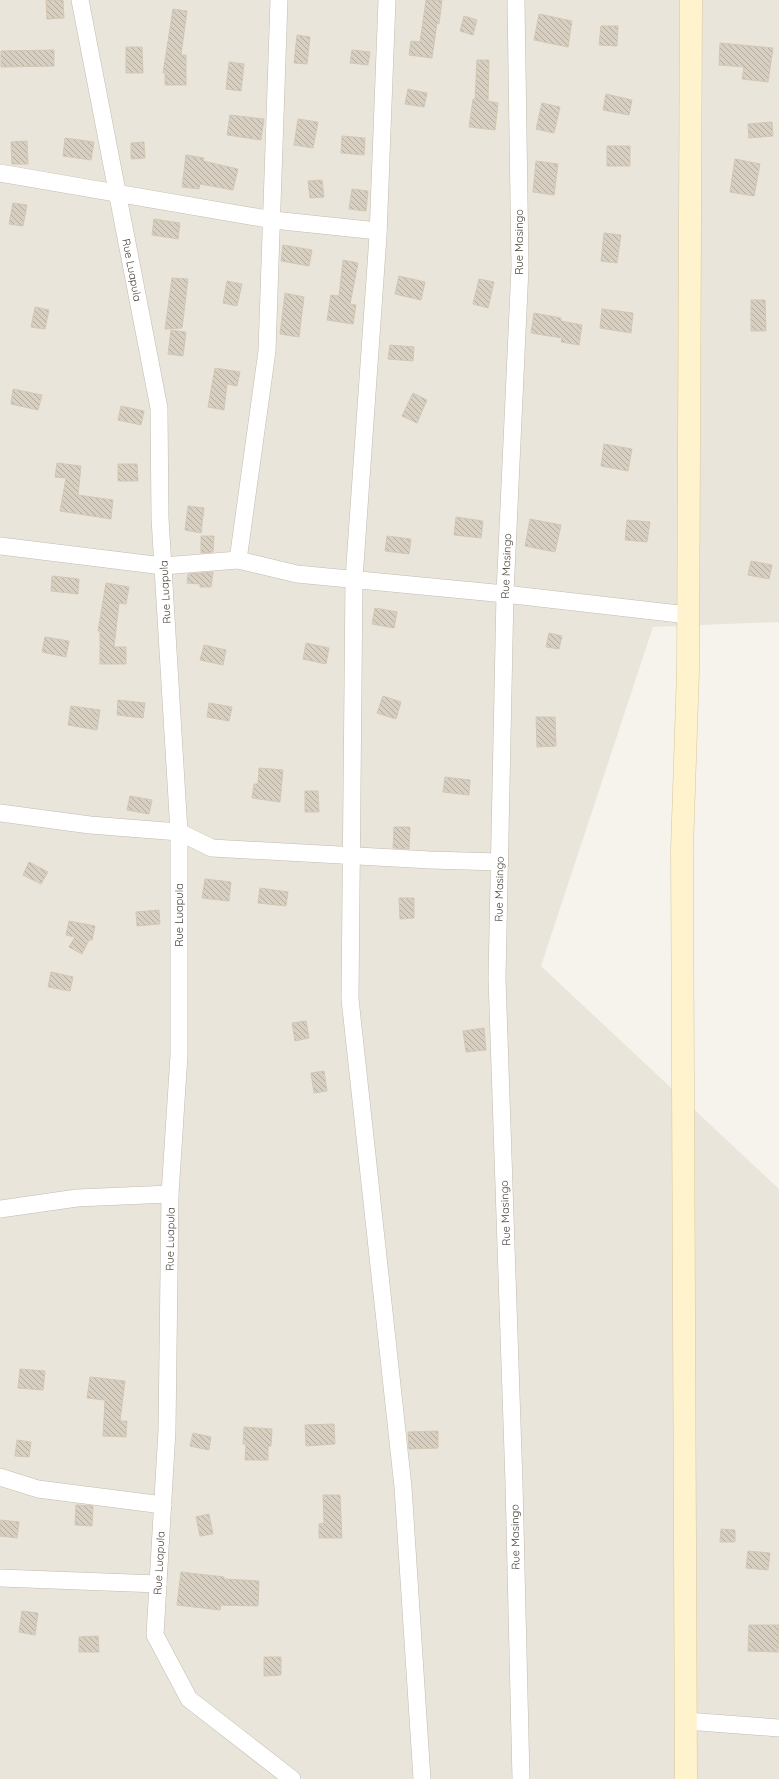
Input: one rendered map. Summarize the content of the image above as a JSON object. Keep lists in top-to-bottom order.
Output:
{
  "streets": {
    "street": ["Rue Masingo", "Rue Luapula"]
  }
}
